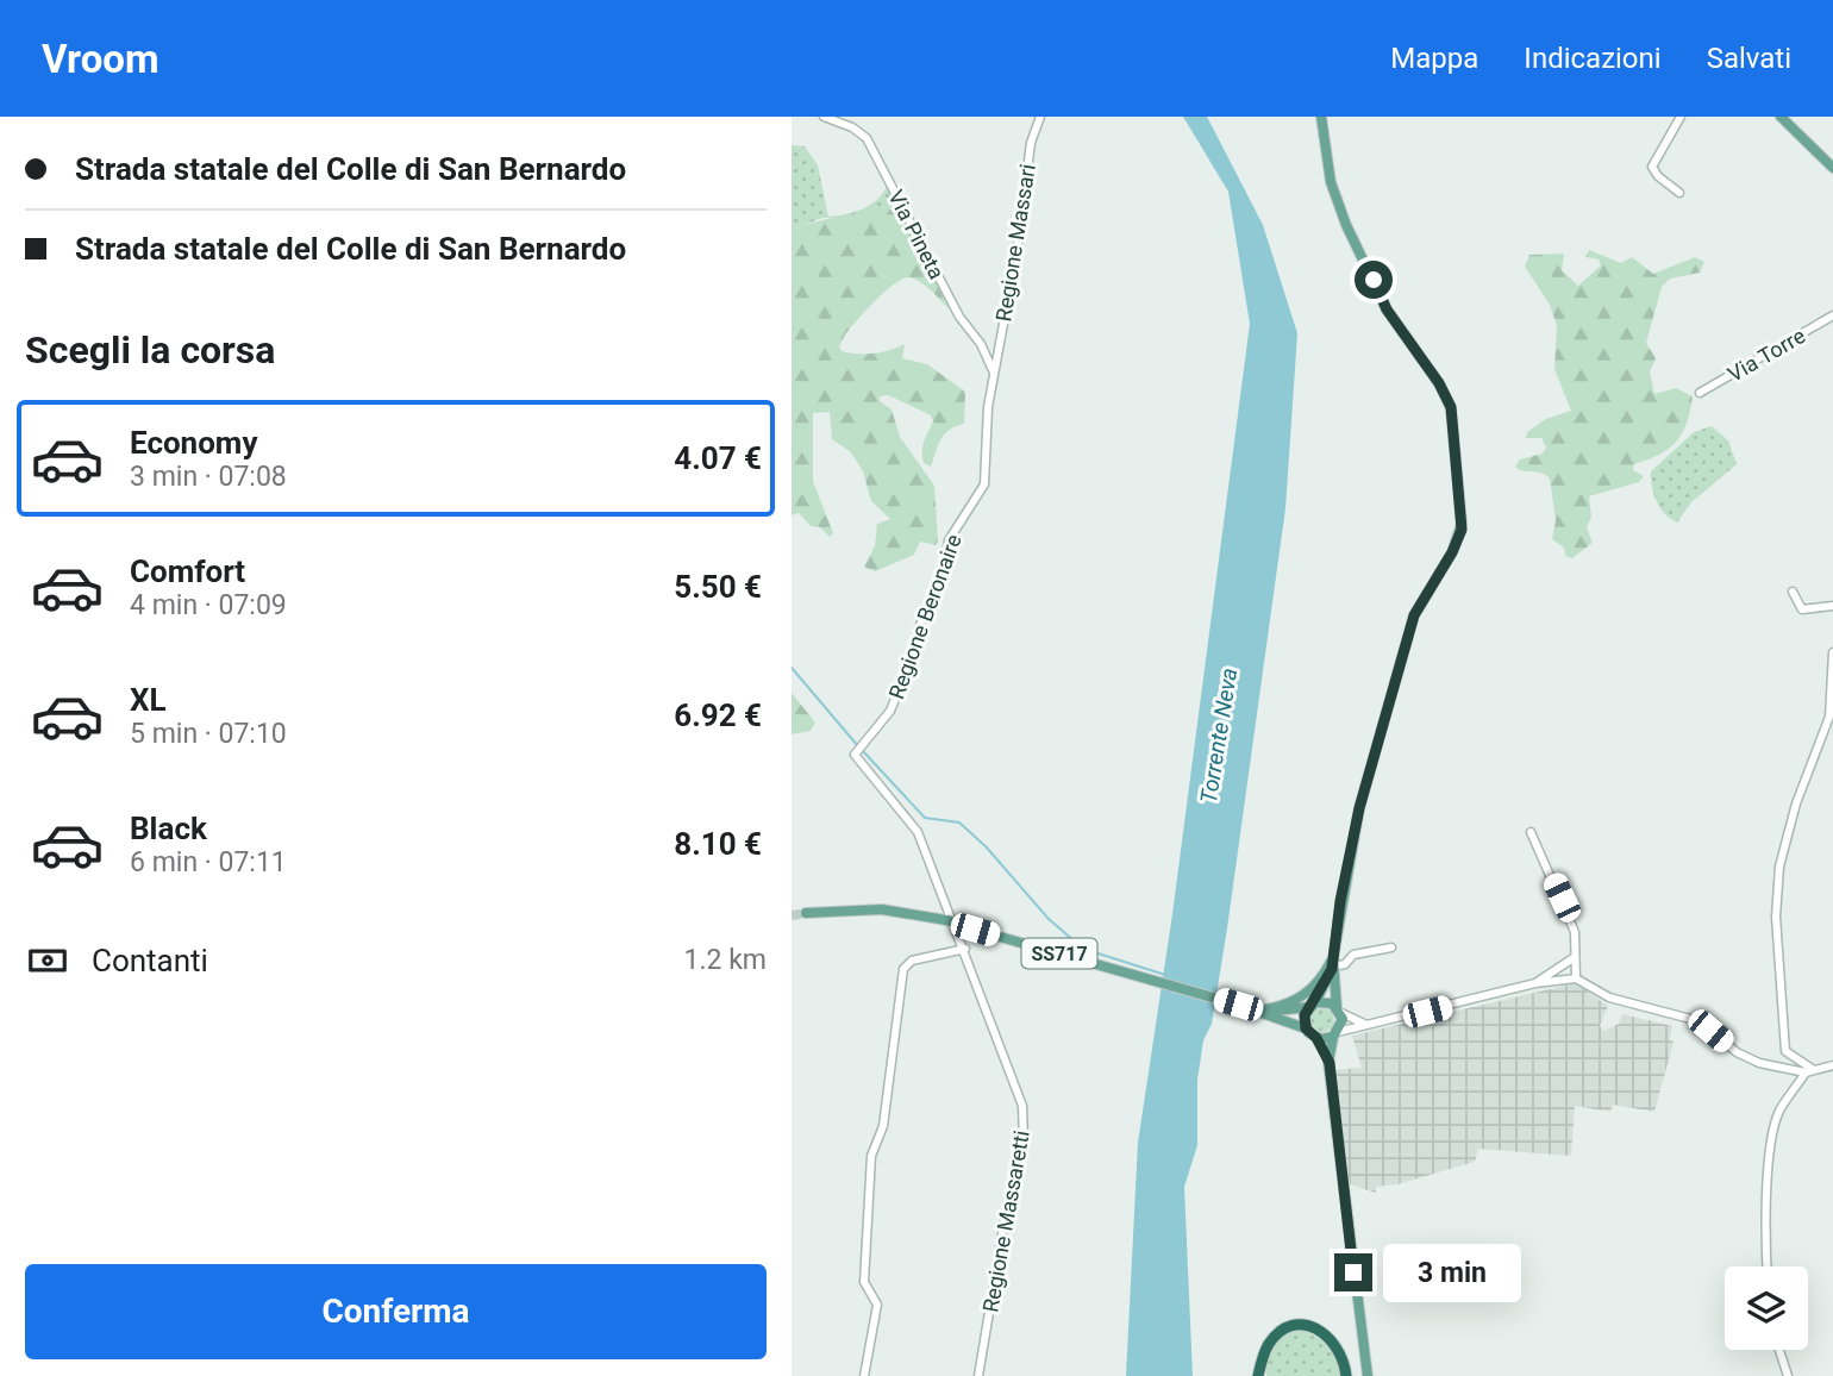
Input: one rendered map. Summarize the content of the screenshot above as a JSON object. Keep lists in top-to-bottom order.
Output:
{
  "streets": {
    "main road": ["SS717"],
    "street": [
      "Via Pineta",
      "Regione Massari",
      "Via Torre",
      "Regione Beronaire",
      "Regione Massaretti"
    ]
  },
  "crossings": [
    ["Via Pineta", "Regione Massari"],
    ["Via Pineta", "Regione Beronaire"],
    ["Regione Massari", "Regione Beronaire"],
    ["Regione Beronaire", "Regione Massaretti"]
  ],
  "water": ["Torrente Neva"],
  "page": {
    "header": "Vroom",
    "nav": ["Mappa", "Indicazioni", "Salvati"],
    "banner": ["Strada statale del Colle di San Bernardo", "Strada statale del Colle di San Bernardo"],
    "heading": "Scegli la corsa",
    "list": [
      {
        "name": "Economy",
        "note": "3 min · 07:08",
        "value": "4.07 €"
      },
      {
        "name": "Comfort",
        "note": "4 min · 07:09",
        "value": "5.50 €"
      },
      {
        "name": "XL",
        "note": "5 min · 07:10",
        "value": "6.92 €"
      },
      {
        "name": "Black",
        "note": "6 min · 07:11",
        "value": "8.10 €"
      }
    ],
    "pay": ["Contanti", "1.2 km"],
    "bubble": "3 min",
    "buttons": "Conferma"
  }
}
